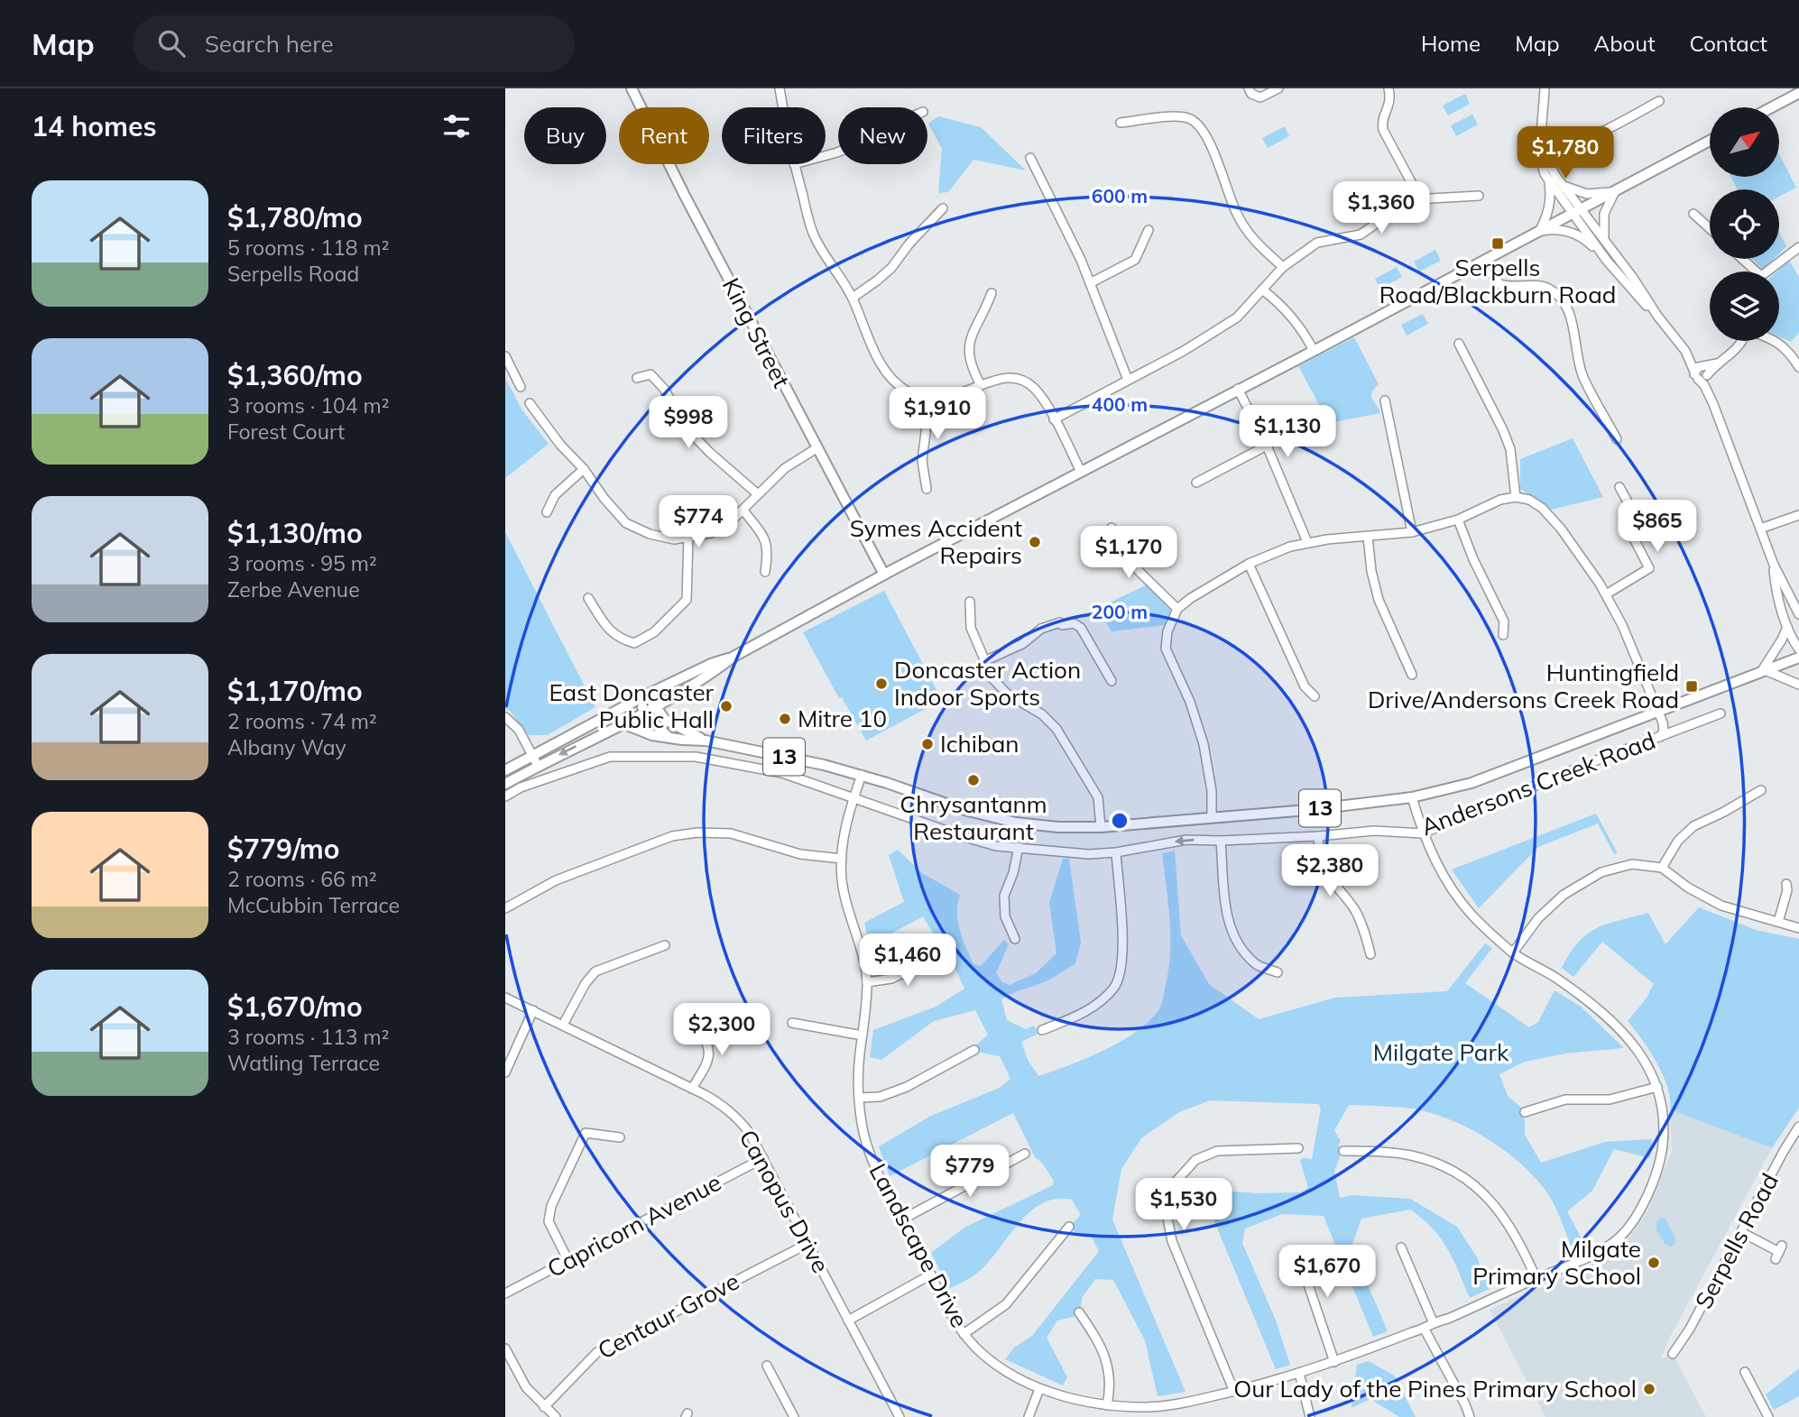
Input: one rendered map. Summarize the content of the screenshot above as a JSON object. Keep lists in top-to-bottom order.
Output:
{
  "streets": {
    "main road": ["King Street", "13", "Andersons Creek Road"],
    "street": [
      "Canopus Drive",
      "Capricorn Avenue",
      "Serpells Road",
      "Landscape Drive",
      "Centaur Grove"
    ]
  },
  "crossings": [
    ["13", "Andersons Creek Road"],
    ["Andersons Creek Road", "Landscape Drive"],
    ["Canopus Drive", "Capricorn Avenue"],
    ["Canopus Drive", "Centaur Grove"]
  ],
  "parks": ["Milgate Park"],
  "places": {
    "transit": ["Serpells Road/Blackburn Road", "Huntingfield Drive/Andersons Creek Road"],
    "other": [
      "Symes Accident Repairs",
      "Doncaster Action Indoor Sports",
      "East Doncaster Public Hall",
      "Mitre 10",
      "Ichiban",
      "Chrysantanm Restaurant",
      "Milgate Primary SChool",
      "Our Lady of the Pines Primary School"
    ]
  },
  "north": "top right",
  "page": {
    "header": "Map",
    "search": "Search here",
    "nav": [
      "Home",
      "Map",
      "About",
      "Contact"
    ],
    "heading": "14 homes",
    "chip": [
      "Buy",
      "Rent",
      "Filters",
      "New"
    ],
    "price": [
      "$1,780",
      "$1,360",
      "$1,910",
      "$998",
      "$1,130",
      "$774",
      "$865",
      "$1,170",
      "$2,380",
      "$1,460",
      "$2,300",
      "$779",
      "$1,530",
      "$1,670"
    ],
    "list": [
      {
        "name": "$1,780/mo",
        "note": "5 rooms · 118 m² · Serpells Road"
      },
      {
        "name": "$1,360/mo",
        "note": "3 rooms · 104 m² · Forest Court"
      },
      {
        "name": "$1,130/mo",
        "note": "3 rooms · 95 m² · Zerbe Avenue"
      },
      {
        "name": "$1,170/mo",
        "note": "2 rooms · 74 m² · Albany Way"
      },
      {
        "name": "$779/mo",
        "note": "2 rooms · 66 m² · McCubbin Terrace"
      },
      {
        "name": "$1,670/mo",
        "note": "3 rooms · 113 m² · Watling Terrace"
      }
    ]
  },
  "rings": ["600 m", "400 m", "200 m"]
}
